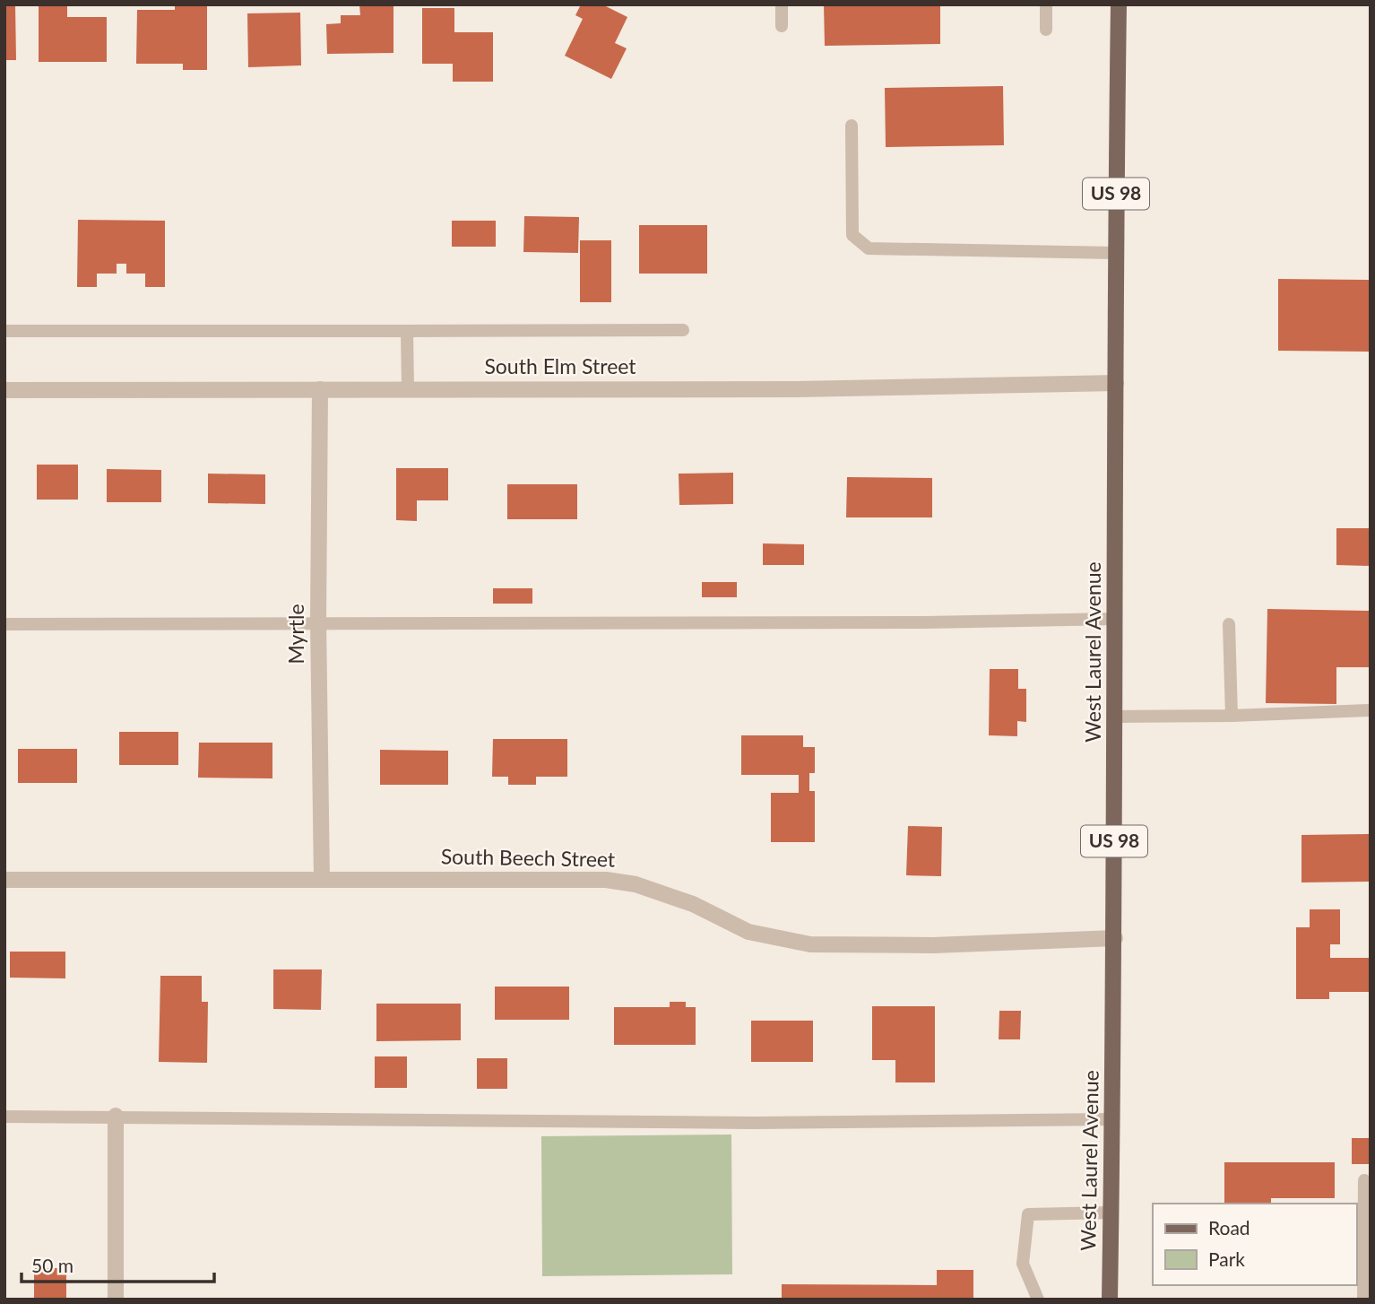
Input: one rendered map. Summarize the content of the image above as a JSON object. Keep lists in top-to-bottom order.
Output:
{
  "streets": {
    "main road": ["US 98", "West Laurel Avenue"],
    "street": ["South Elm Street", "Myrtle", "South Beech Street"]
  },
  "crossings": [
    ["South Elm Street", "Myrtle"],
    ["South Elm Street", "West Laurel Avenue"],
    ["Myrtle", "South Beech Street"],
    ["West Laurel Avenue", "South Beech Street"]
  ],
  "legend": ["Road", "Park"],
  "scale_bar": "50 m"
}
